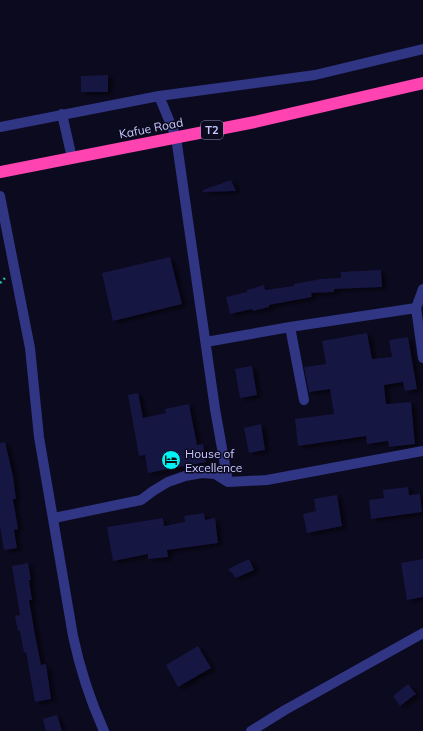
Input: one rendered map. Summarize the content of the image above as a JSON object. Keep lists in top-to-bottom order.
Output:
{
  "streets": {
    "highway": ["Kafue Road", "T2"]
  },
  "places": {
    "hotel": ["House of Excellence"]
  }
}
